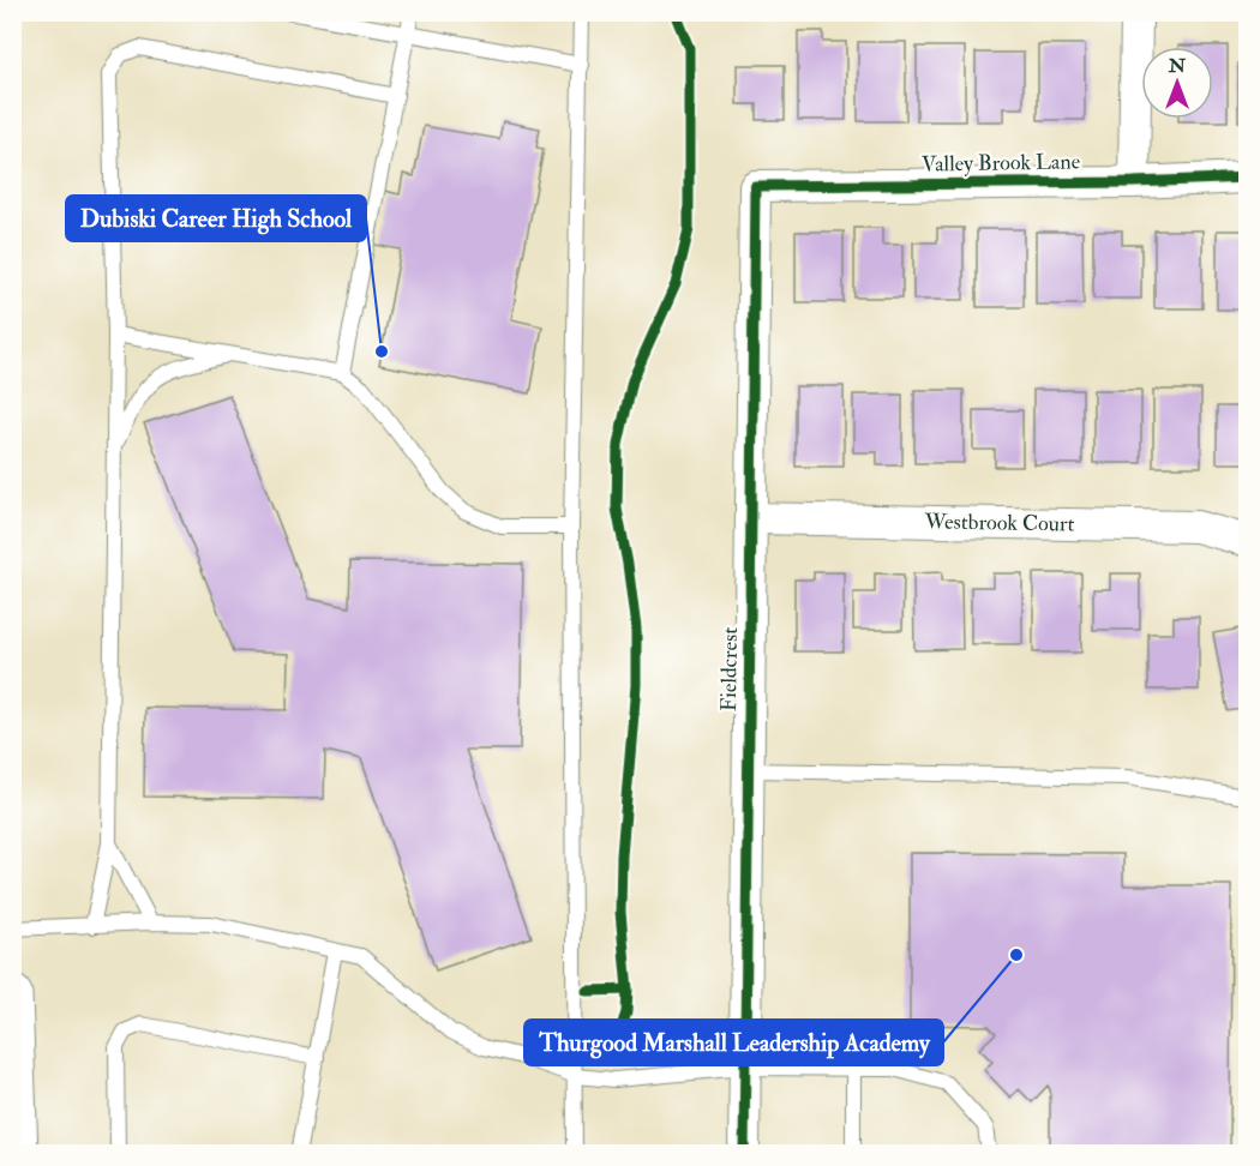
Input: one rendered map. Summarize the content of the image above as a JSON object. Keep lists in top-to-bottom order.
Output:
{
  "streets": {
    "street": ["Valley Brook Lane", "Westbrook Court", "Fieldcrest"]
  },
  "crossings": [
    ["Valley Brook Lane", "Fieldcrest"],
    ["Westbrook Court", "Fieldcrest"]
  ],
  "places": ["Dubiski Career High School", "Thurgood Marshall Leadership Academy"],
  "north": "top"
}
